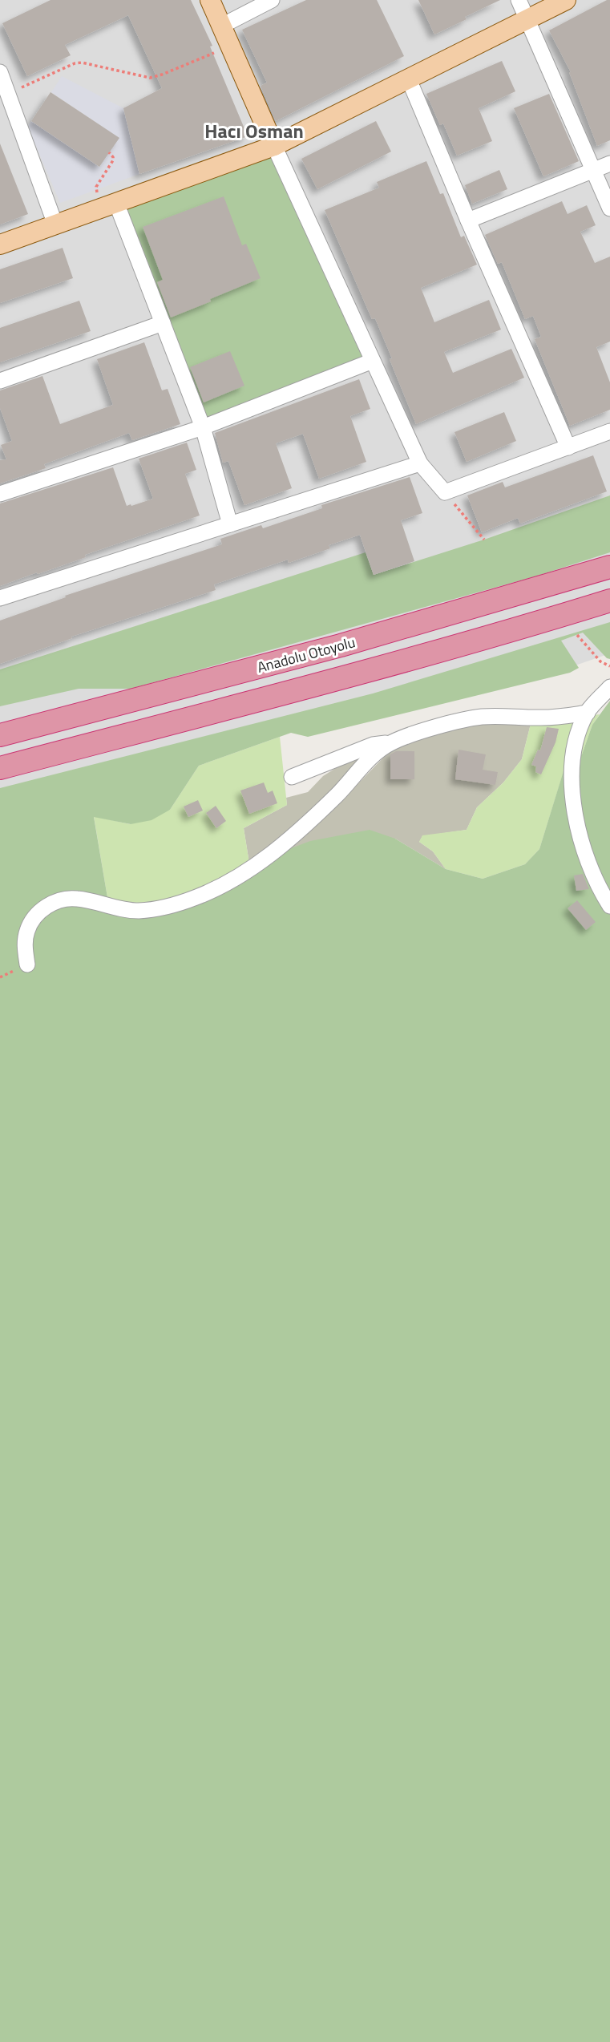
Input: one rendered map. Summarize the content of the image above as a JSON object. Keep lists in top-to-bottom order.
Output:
{
  "streets": {
    "highway": ["Anadolu Otoyolu"]
  },
  "districts": ["Hacı Osman"]
}
